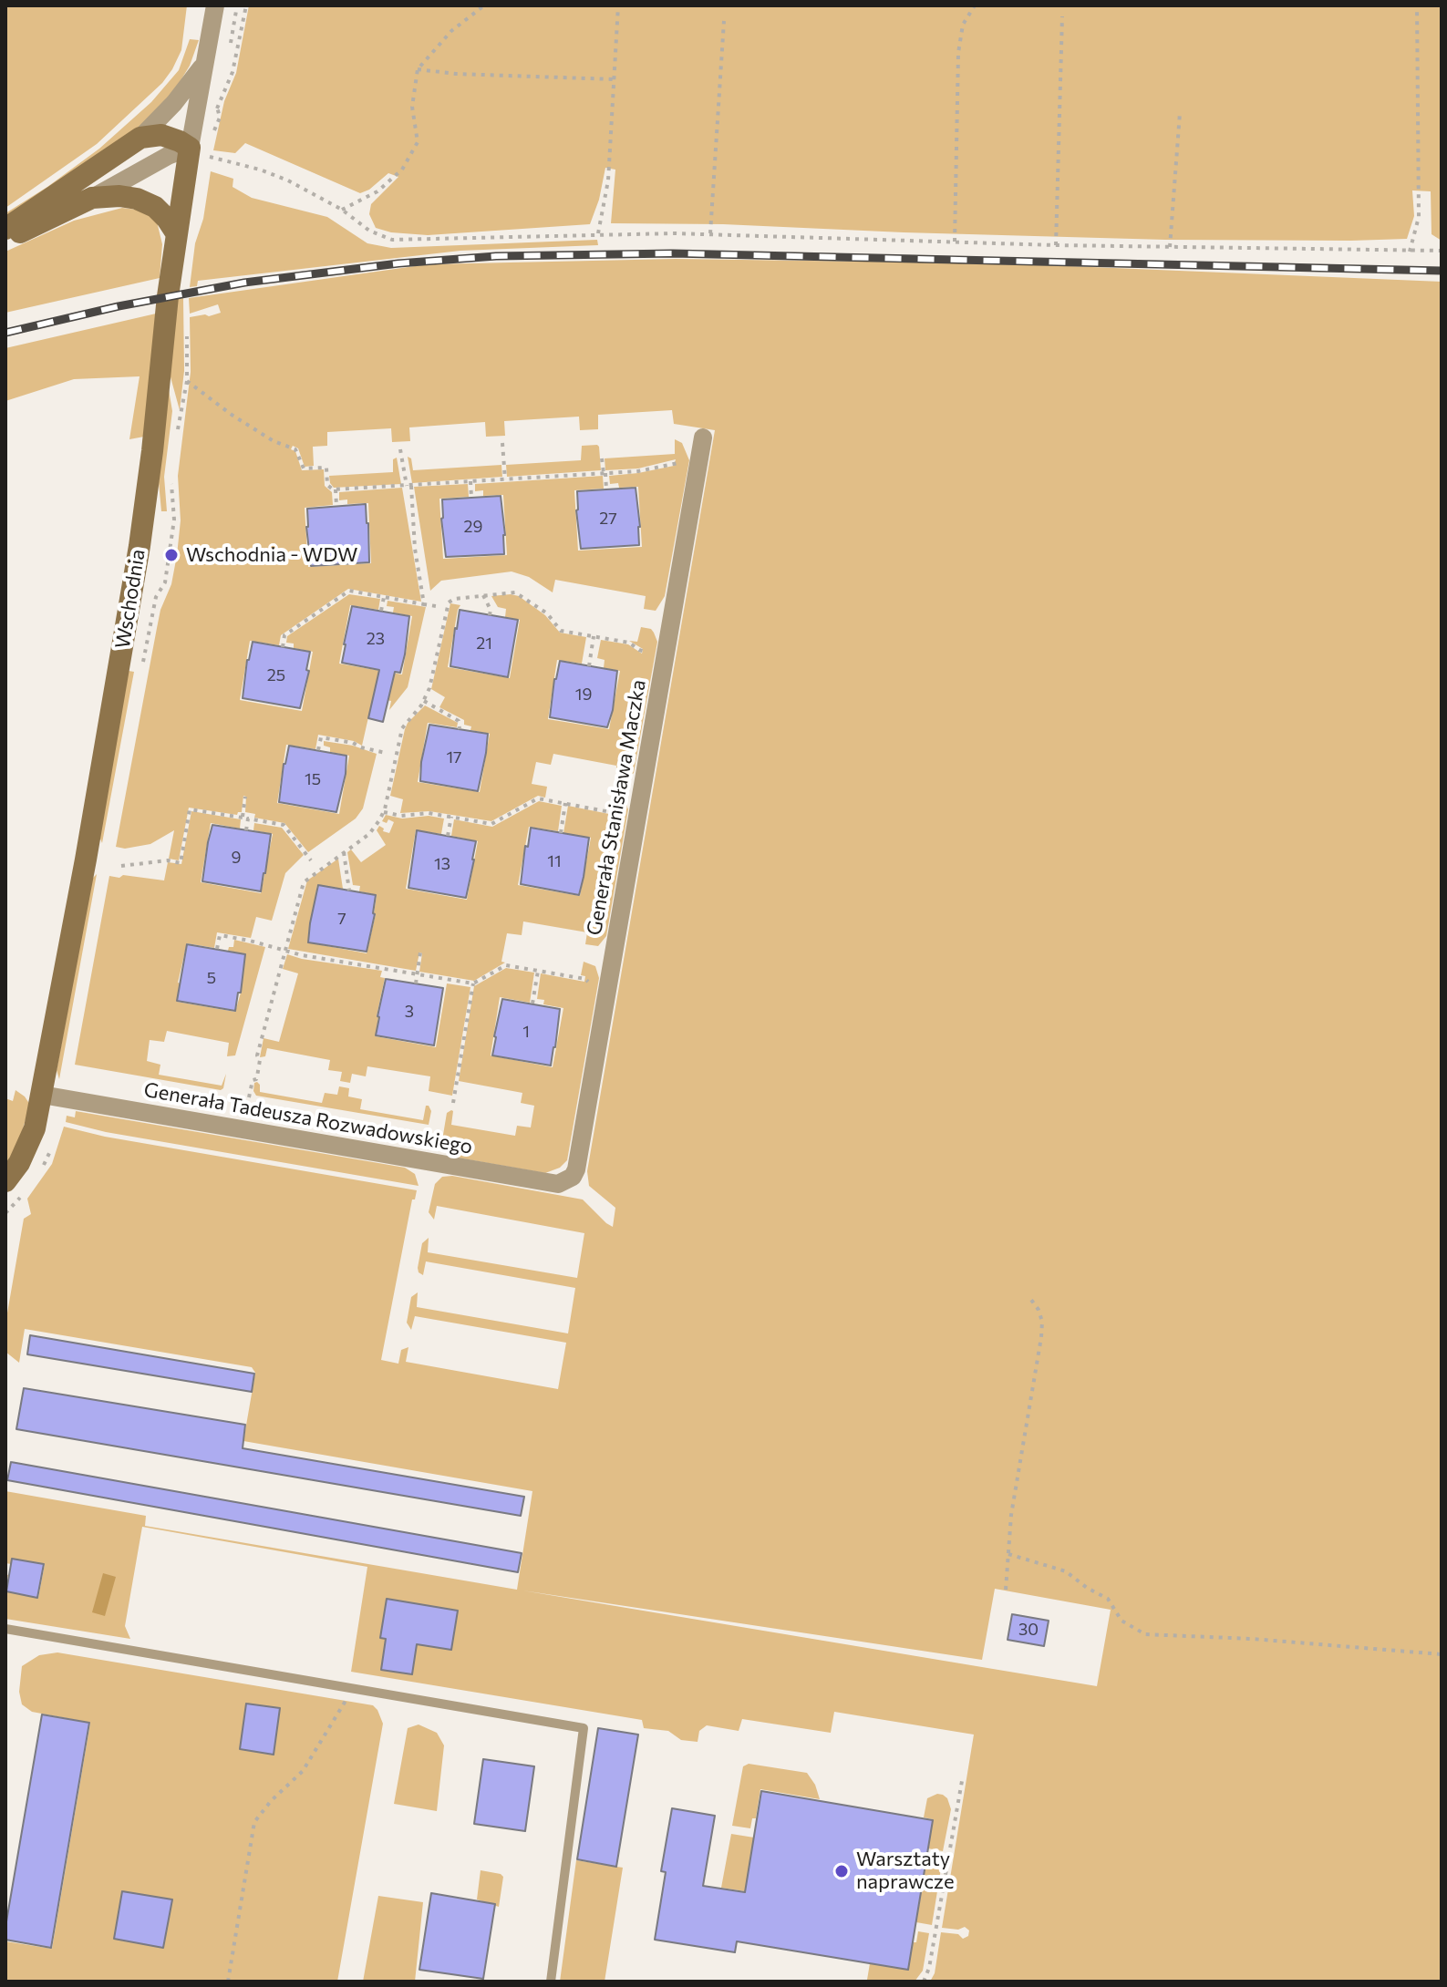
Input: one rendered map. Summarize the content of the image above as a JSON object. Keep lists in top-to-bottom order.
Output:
{
  "streets": {
    "street": ["Wschodnia", "Generała Stanisława Maczka", "Generała Tadeusza Rozwadowskiego"]
  },
  "crossings": [
    ["Wschodnia", "Generała Tadeusza Rozwadowskiego"],
    ["Generała Stanisława Maczka", "Generała Tadeusza Rozwadowskiego"]
  ],
  "places": ["Wschodnia - WDW", "Warsztaty naprawcze"],
  "house_numbers": [
    "27",
    "29",
    "23",
    "21",
    "25",
    "19",
    "17",
    "15",
    "9",
    "11",
    "13",
    "7",
    "5",
    "3",
    "1",
    "30"
  ]
}
